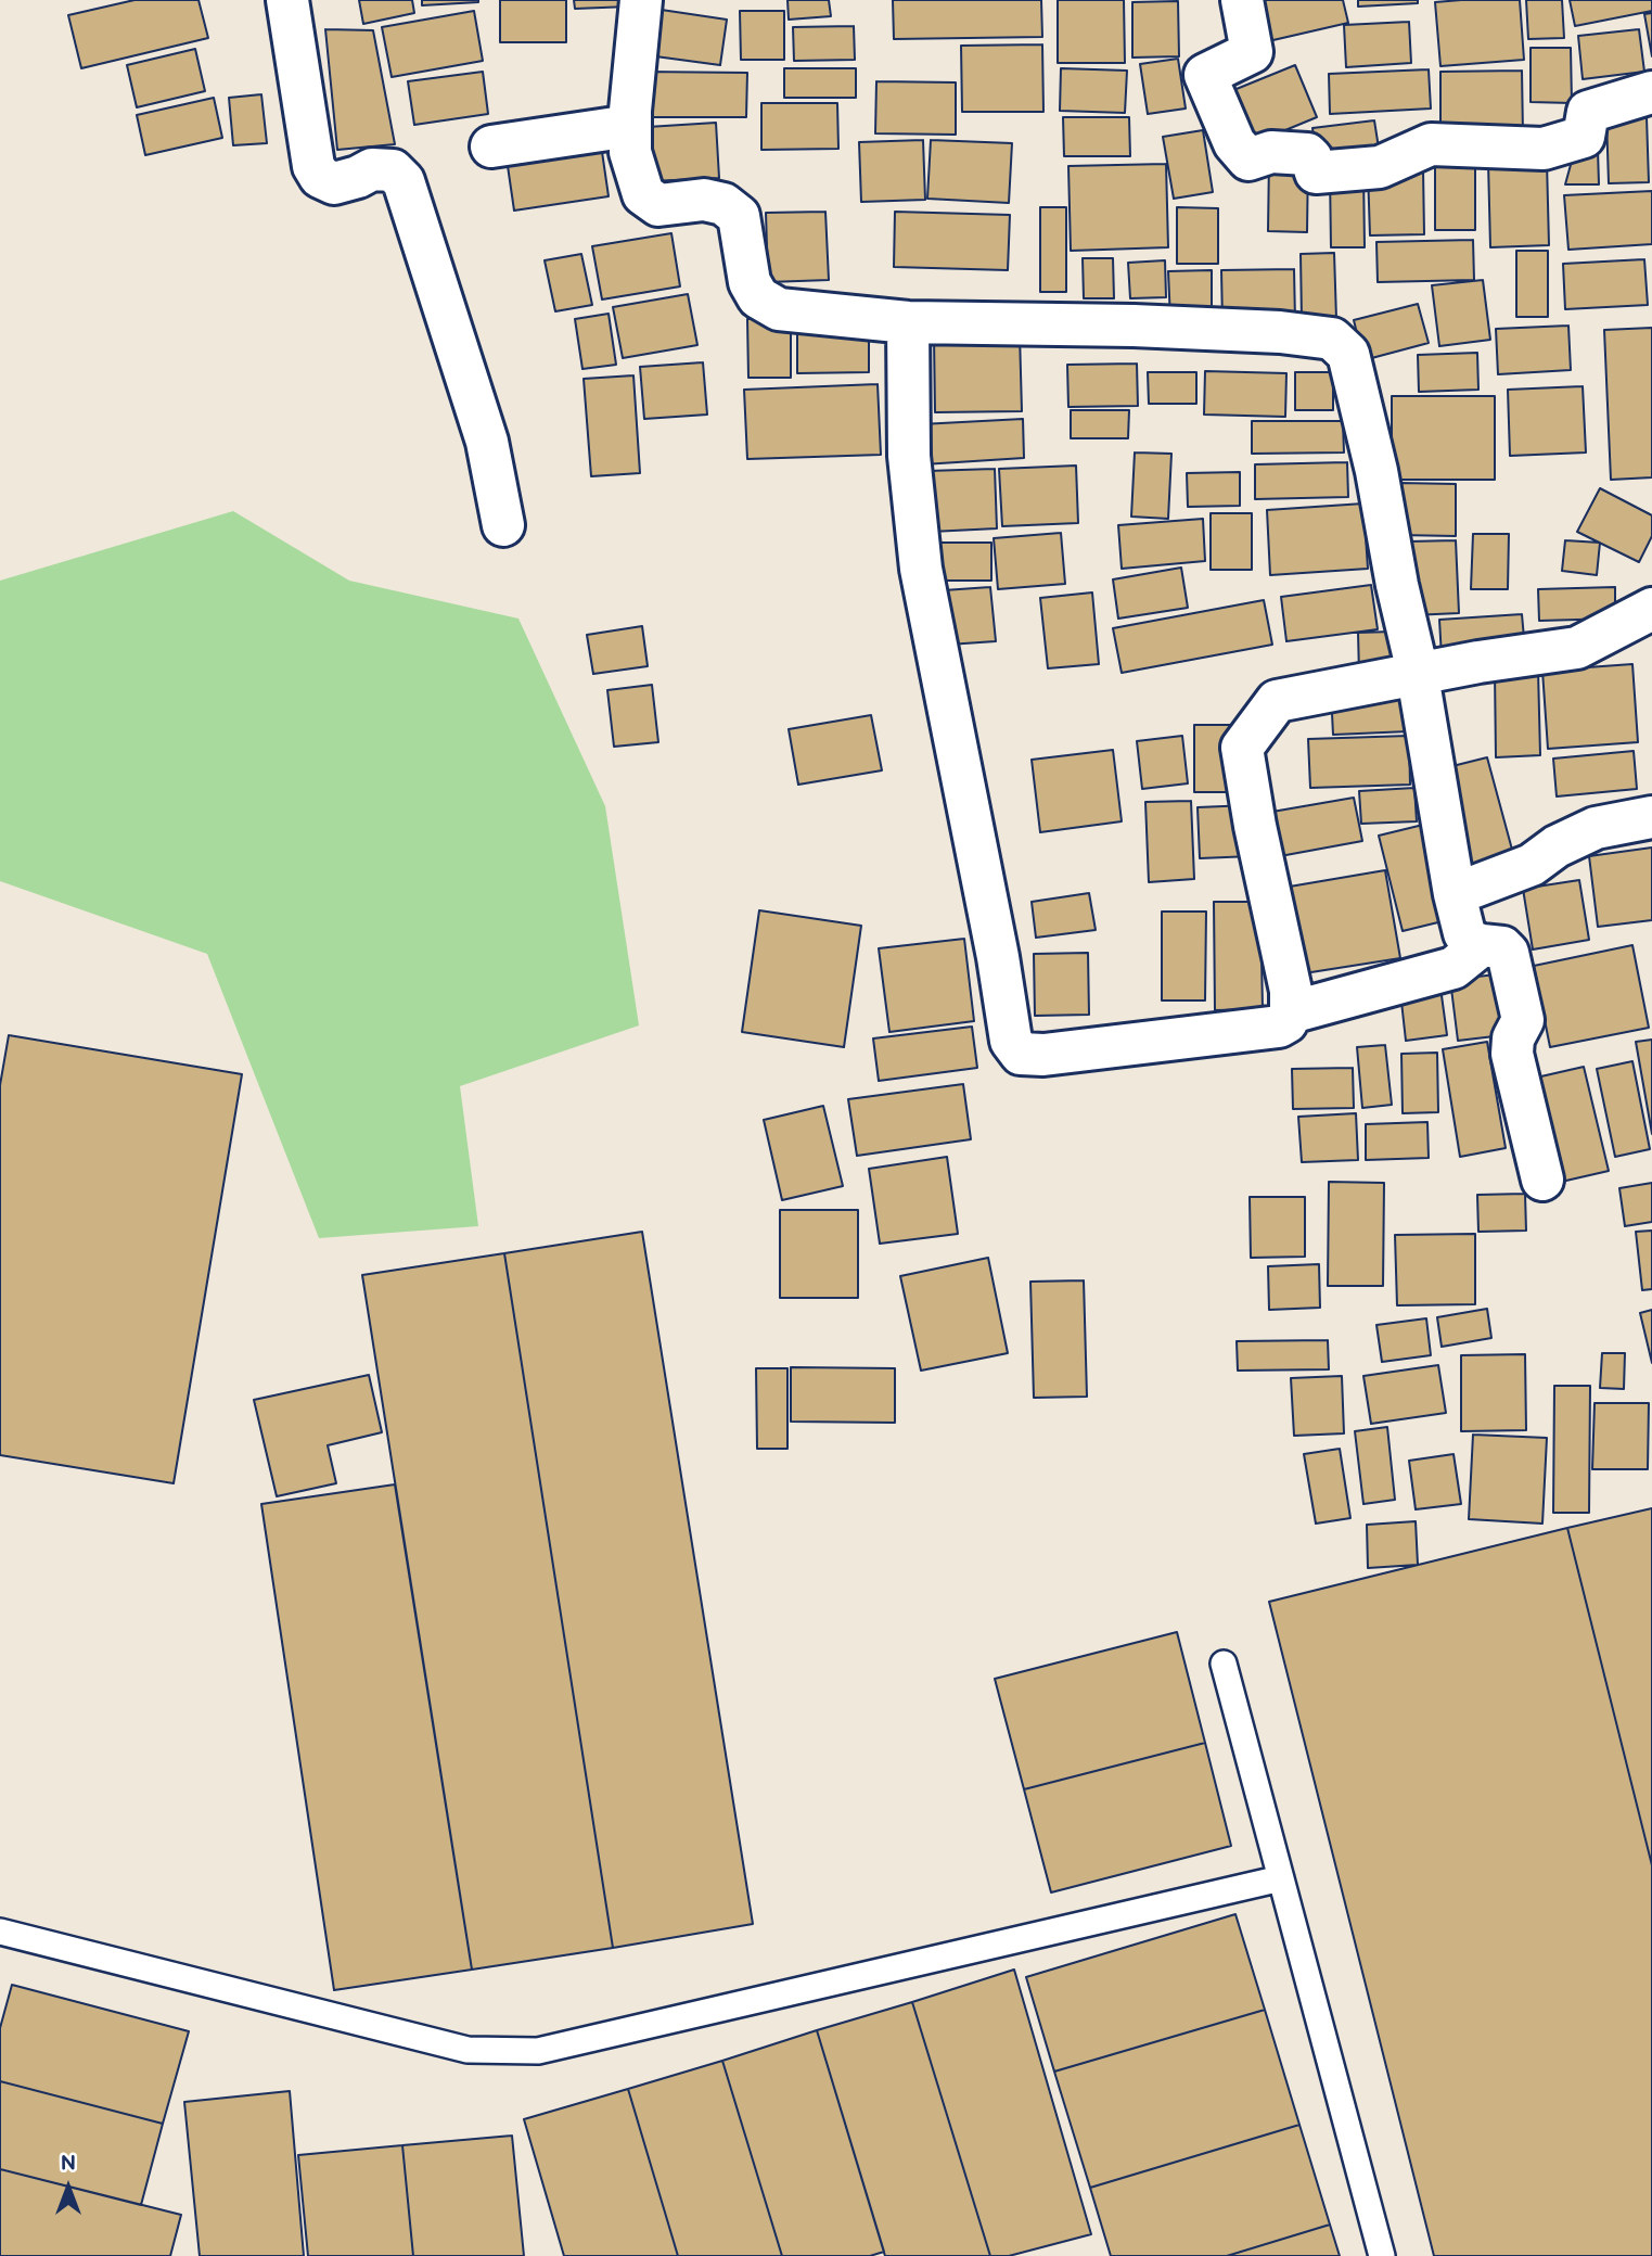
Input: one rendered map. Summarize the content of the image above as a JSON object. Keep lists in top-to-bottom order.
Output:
{
  "north": "top"
}
